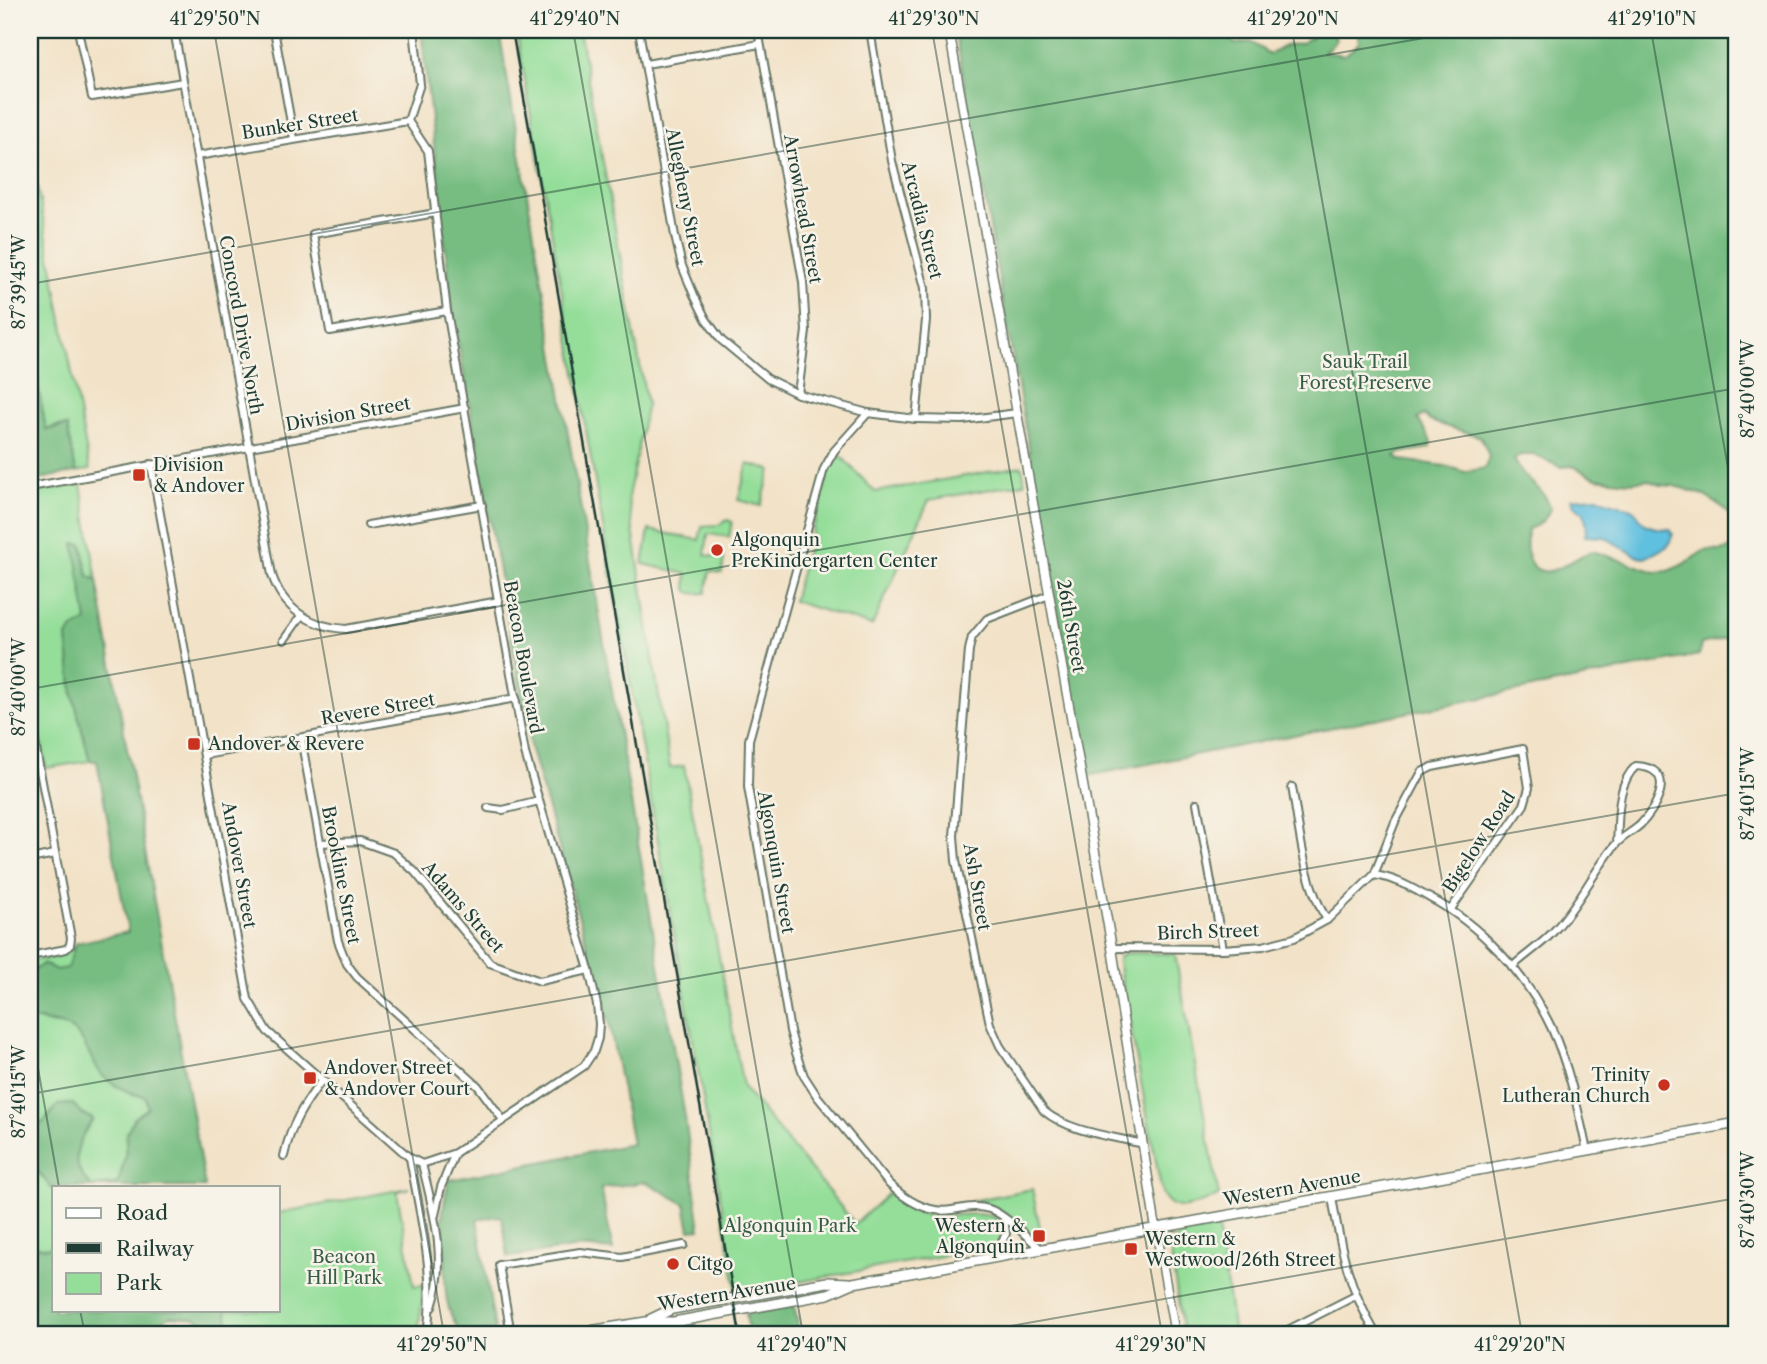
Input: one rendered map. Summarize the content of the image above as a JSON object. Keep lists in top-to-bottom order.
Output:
{
  "streets": {
    "main road": ["Western Avenue"],
    "street": [
      "Bunker Street",
      "Allegheny Street",
      "Arrowhead Street",
      "Arcadia Street",
      "Concord Drive North",
      "Division Street",
      "26th Street",
      "Beacon Boulevard",
      "Revere Street",
      "Bigelow Road",
      "Algonquin Street",
      "Andover Street",
      "Brookline Street",
      "Ash Street",
      "Adams Street",
      "Birch Street"
    ]
  },
  "crossings": [
    ["Bunker Street", "Concord Drive North"],
    ["Bunker Street", "Beacon Boulevard"],
    ["Allegheny Street", "Arrowhead Street"],
    ["Allegheny Street", "Arcadia Street"],
    ["Allegheny Street", "26th Street"],
    ["Allegheny Street", "Algonquin Street"],
    ["Concord Drive North", "Division Street"],
    ["Division Street", "Beacon Boulevard"],
    ["Division Street", "Andover Street"],
    ["26th Street", "Ash Street"],
    ["26th Street", "Birch Street"],
    ["26th Street", "Western Avenue"],
    ["Beacon Boulevard", "Revere Street"],
    ["Beacon Boulevard", "Brookline Street"],
    ["Beacon Boulevard", "Adams Street"],
    ["Revere Street", "Andover Street"],
    ["Revere Street", "Brookline Street"],
    ["Bigelow Road", "Birch Street"],
    ["Algonquin Street", "Western Avenue"],
    ["Brookline Street", "Adams Street"]
  ],
  "parks": ["Sauk Trail Forest Preserve", "Algonquin Park", "Beacon Hill Park"],
  "places": {
    "transit": [
      "Division & Andover",
      "Andover & Revere",
      "Andover Street & Andover Court",
      "Western & Algonquin",
      "Western & Westwood/26th Street"
    ],
    "other": ["Algonquin PreKindergarten Center", "Trinity Lutheran Church", "Citgo"]
  },
  "legend": ["Road", "Railway", "Park"],
  "coordinates": [
    "41°29'50\"N",
    "41°29'40\"N",
    "41°29'30\"N",
    "41°29'20\"N",
    "41°29'10\"N",
    "87°39'45\"W",
    "87°40'00\"W",
    "87°40'15\"W",
    "87°40'30\"W"
  ]
}
